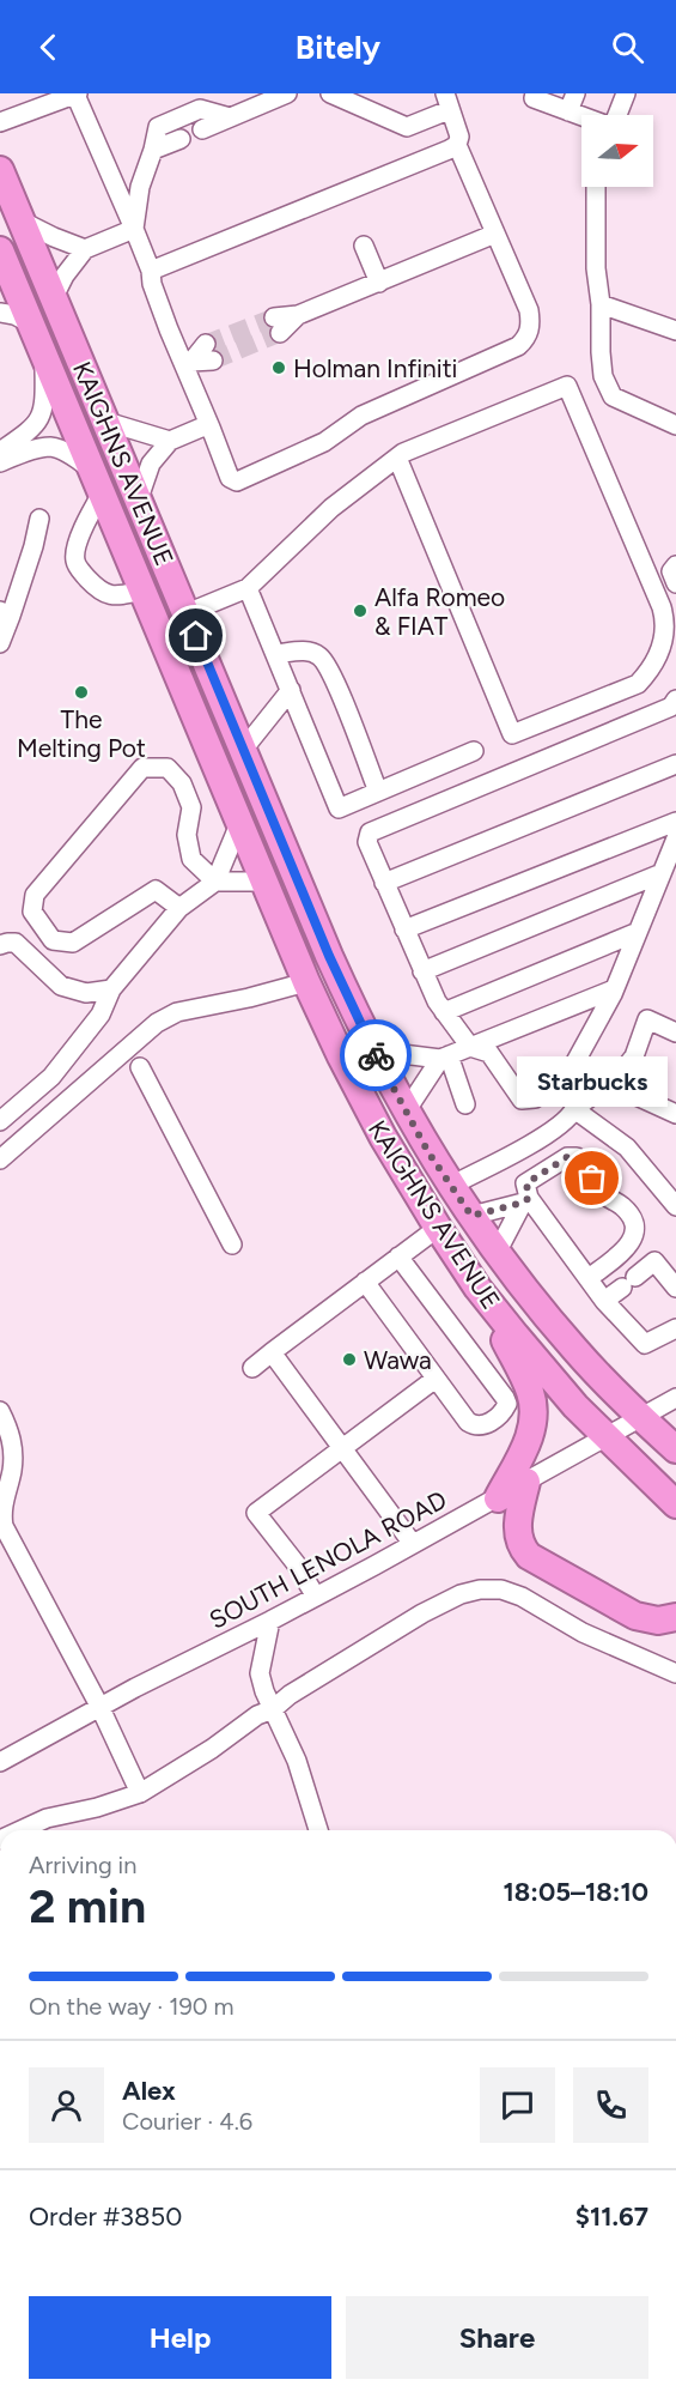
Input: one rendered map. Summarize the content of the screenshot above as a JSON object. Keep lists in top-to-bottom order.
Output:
{
  "streets": {
    "highway": ["KAIGHNS AVENUE"],
    "street": ["SOUTH LENOLA ROAD"]
  },
  "crossings": [
    ["KAIGHNS AVENUE", "SOUTH LENOLA ROAD"]
  ],
  "places": [
    "Holman Infiniti",
    "Alfa Romeo & FIAT",
    "The Melting Pot",
    "Starbucks",
    "Wawa"
  ],
  "north": "right",
  "page": {
    "header": "Bitely",
    "bubble": "Starbucks",
    "heading": ["2 min", "Arriving in", "18:05–18:10"],
    "panel": [
      "Alex",
      "Courier · 4.6",
      "Order #3850",
      "$11.67"
    ],
    "bar": "On the way · 190 m",
    "buttons": ["Help", "Share"]
  }
}
